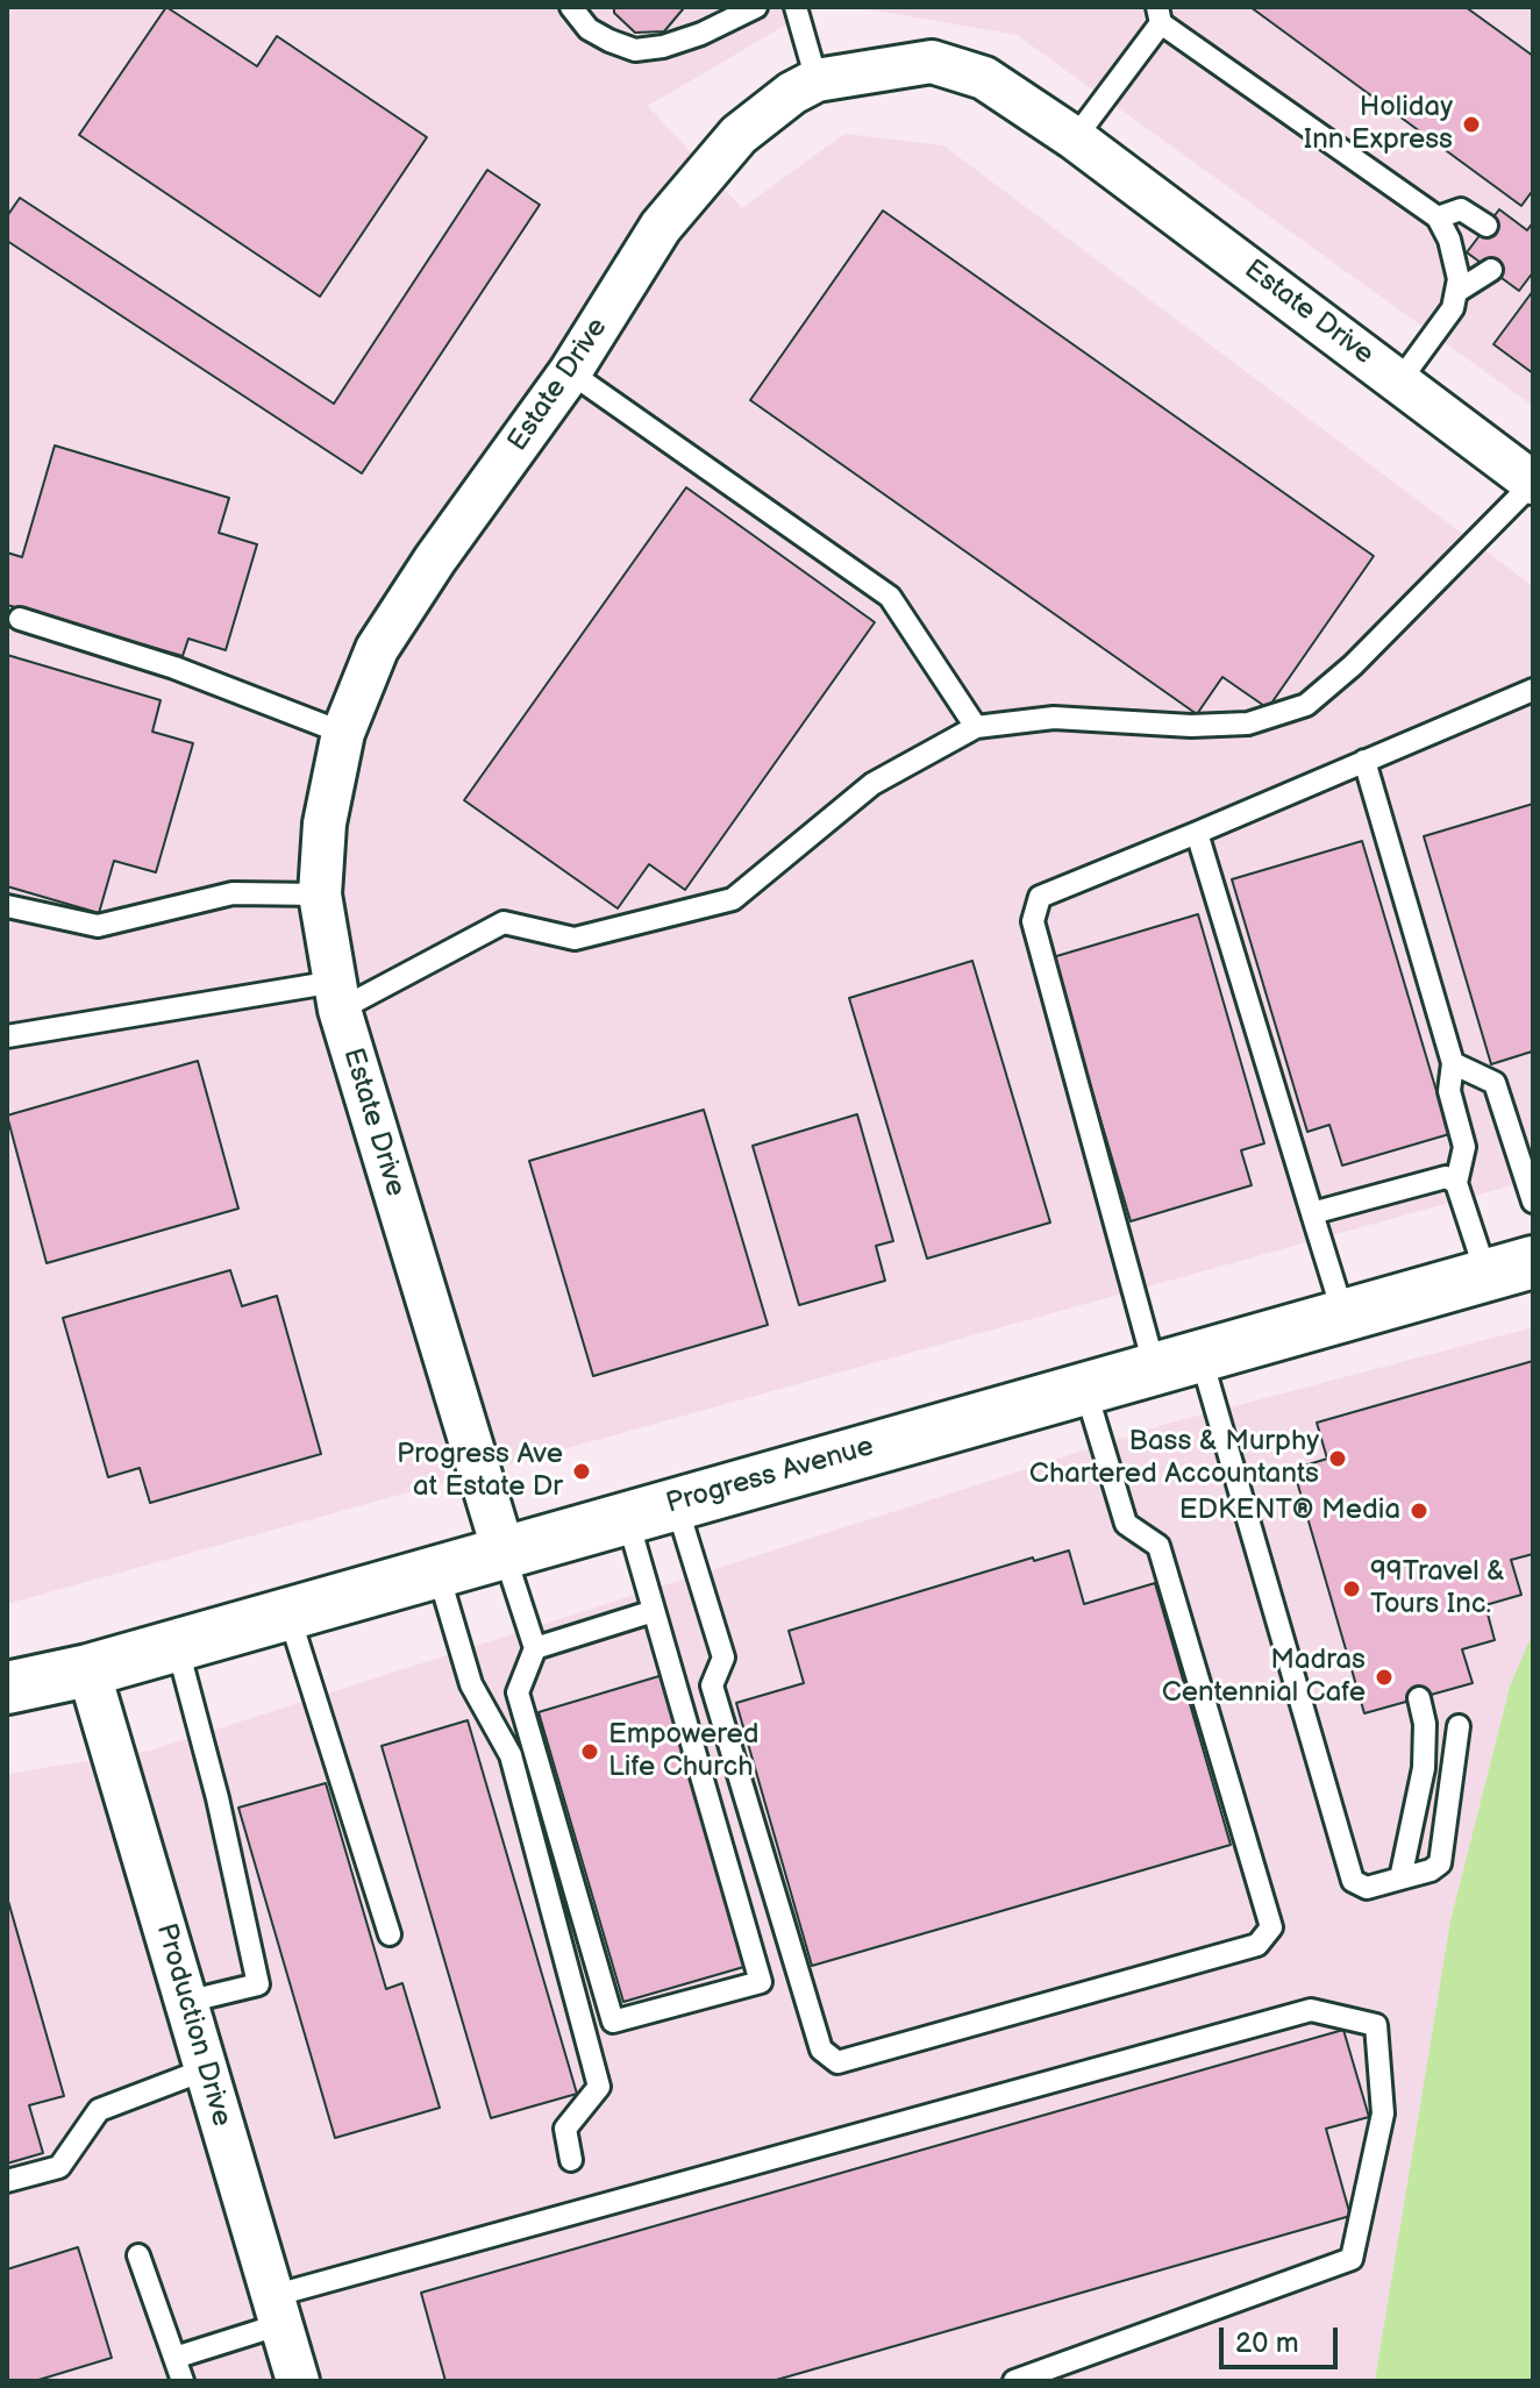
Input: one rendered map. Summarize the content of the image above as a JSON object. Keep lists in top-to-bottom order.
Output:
{
  "streets": {
    "main road": ["Progress Avenue"],
    "street": ["Estate Drive", "Production Drive"]
  },
  "crossings": [
    ["Estate Drive", "Progress Avenue"],
    ["Progress Avenue", "Production Drive"]
  ],
  "places": [
    "Holiday Inn Express",
    "Bass & Murphy Chartered Accountants",
    "Progress Ave at Estate Dr",
    "EDKENT® Media",
    "99Travel & Tours Inc.",
    "Madras Centennial Cafe",
    "Empowered Life Church"
  ],
  "scale_bar": "20 m"
}
